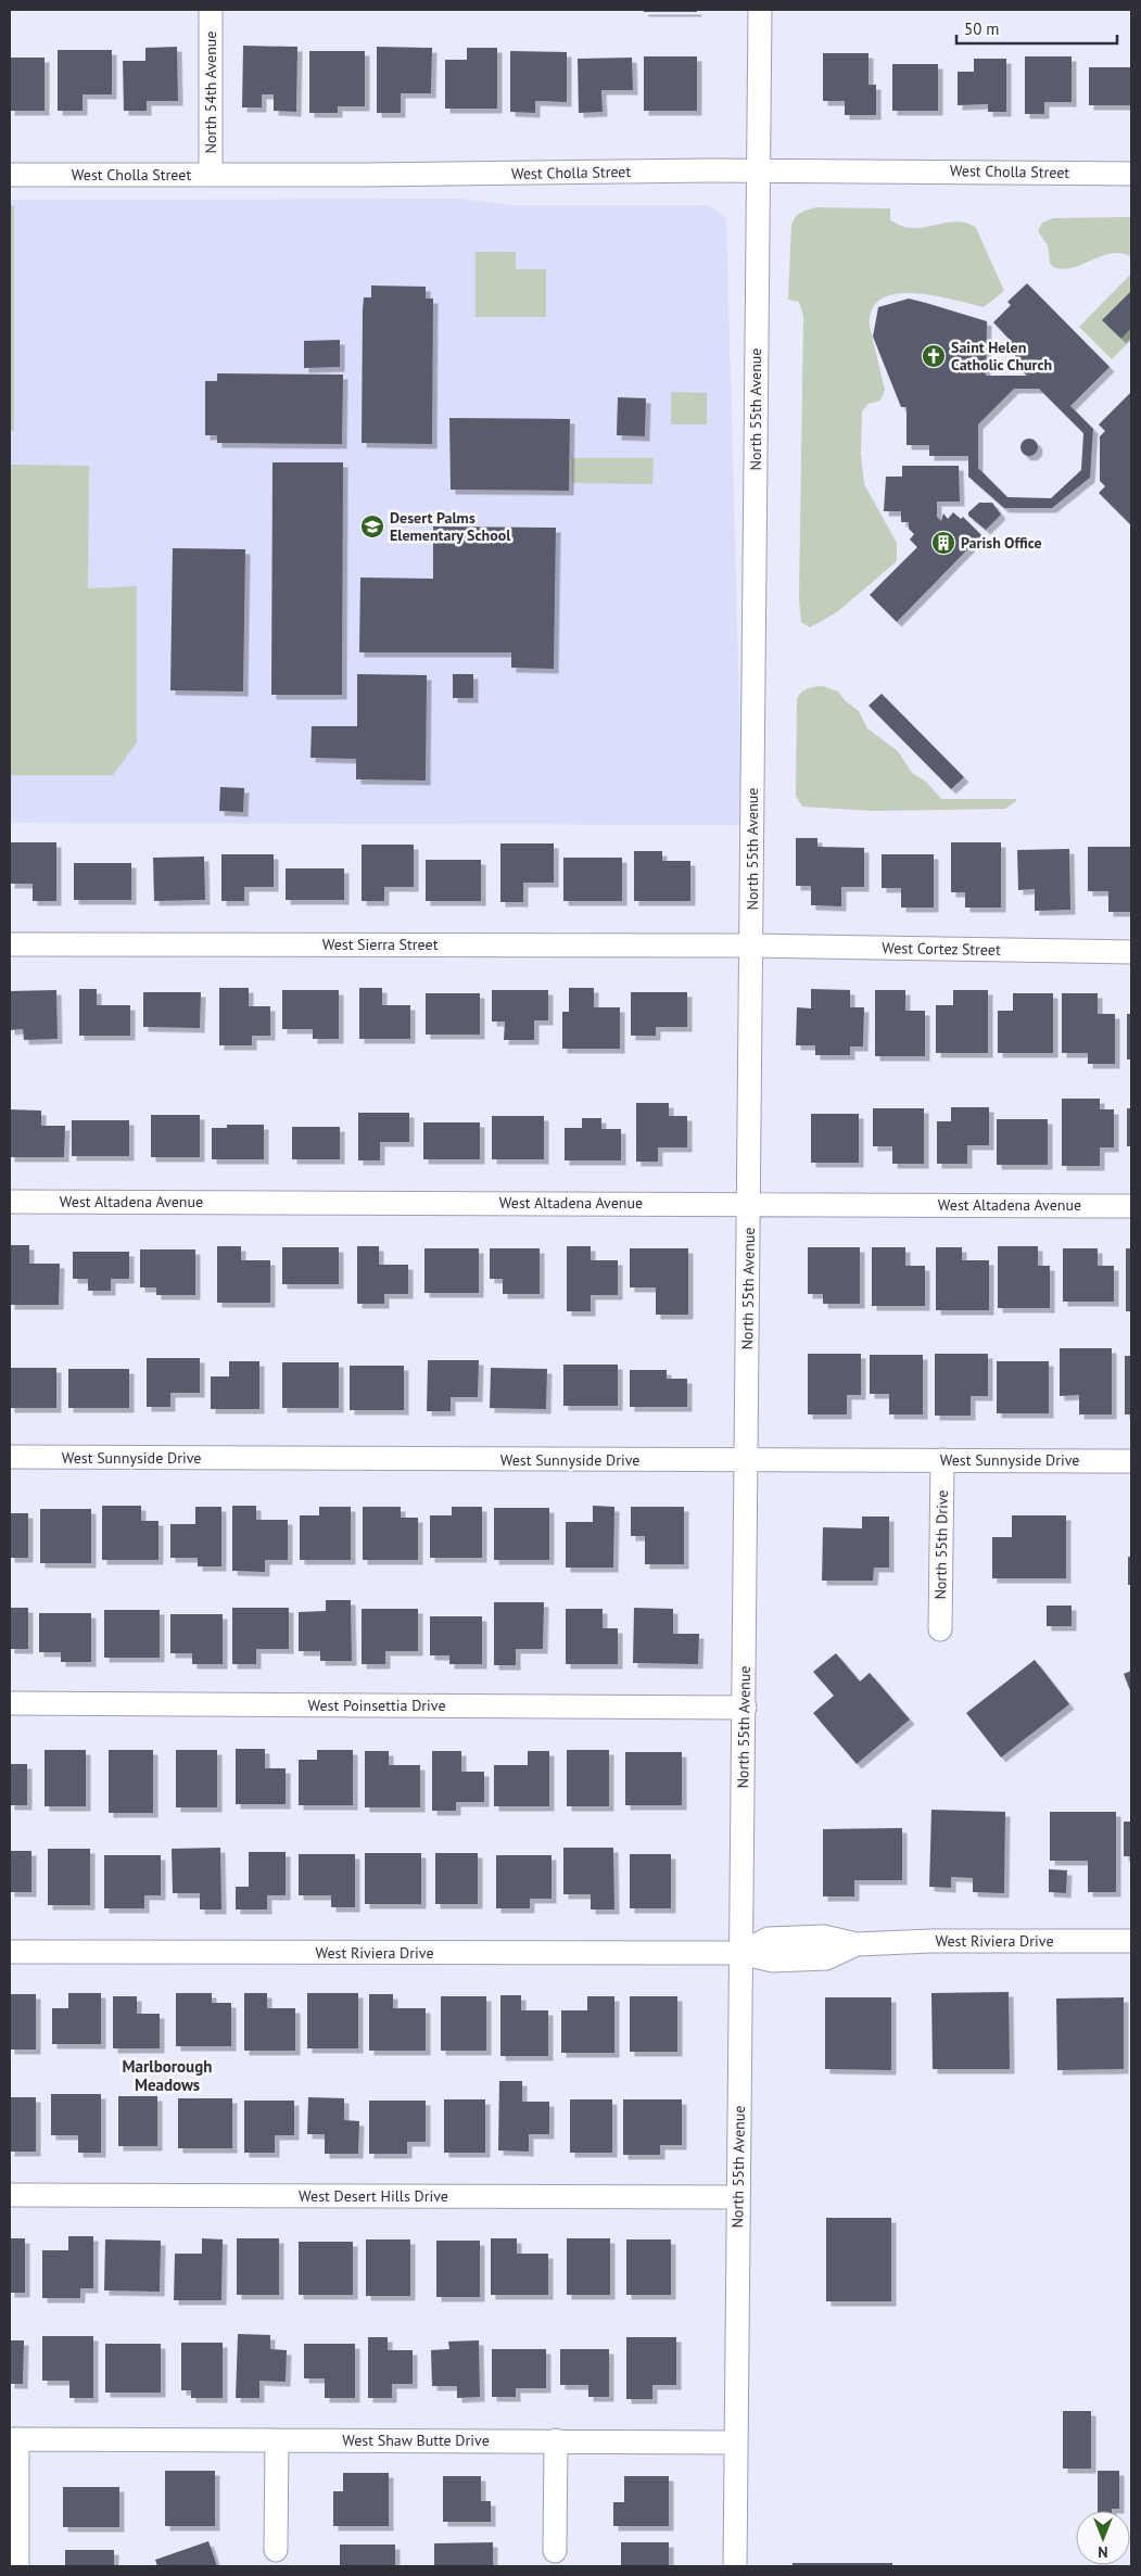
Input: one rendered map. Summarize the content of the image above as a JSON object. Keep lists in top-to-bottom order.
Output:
{
  "streets": {
    "street": [
      "North 54th Avenue",
      "West Cholla Street",
      "North 55th Avenue",
      "West Sierra Street",
      "West Cortez Street",
      "West Altadena Avenue",
      "West Sunnyside Drive",
      "North 55th Drive",
      "West Poinsettia Drive",
      "West Riviera Drive",
      "West Desert Hills Drive",
      "West Shaw Butte Drive"
    ]
  },
  "crossings": [
    ["North 54th Avenue", "West Cholla Street"],
    ["West Cholla Street", "North 55th Avenue"],
    ["North 55th Avenue", "West Sierra Street"],
    ["North 55th Avenue", "West Cortez Street"],
    ["North 55th Avenue", "West Altadena Avenue"],
    ["North 55th Avenue", "West Sunnyside Drive"],
    ["North 55th Avenue", "West Poinsettia Drive"],
    ["North 55th Avenue", "West Riviera Drive"],
    ["North 55th Avenue", "West Desert Hills Drive"],
    ["North 55th Avenue", "West Shaw Butte Drive"],
    ["West Sierra Street", "West Cortez Street"],
    ["West Sunnyside Drive", "North 55th Drive"]
  ],
  "districts": ["Marlborough Meadows"],
  "places": {
    "church": ["Saint Helen Catholic Church"],
    "school or university": ["Desert Palms Elementary School"],
    "building": ["Parish Office"]
  },
  "scale_bar": "50 m",
  "north": "bottom"
}
